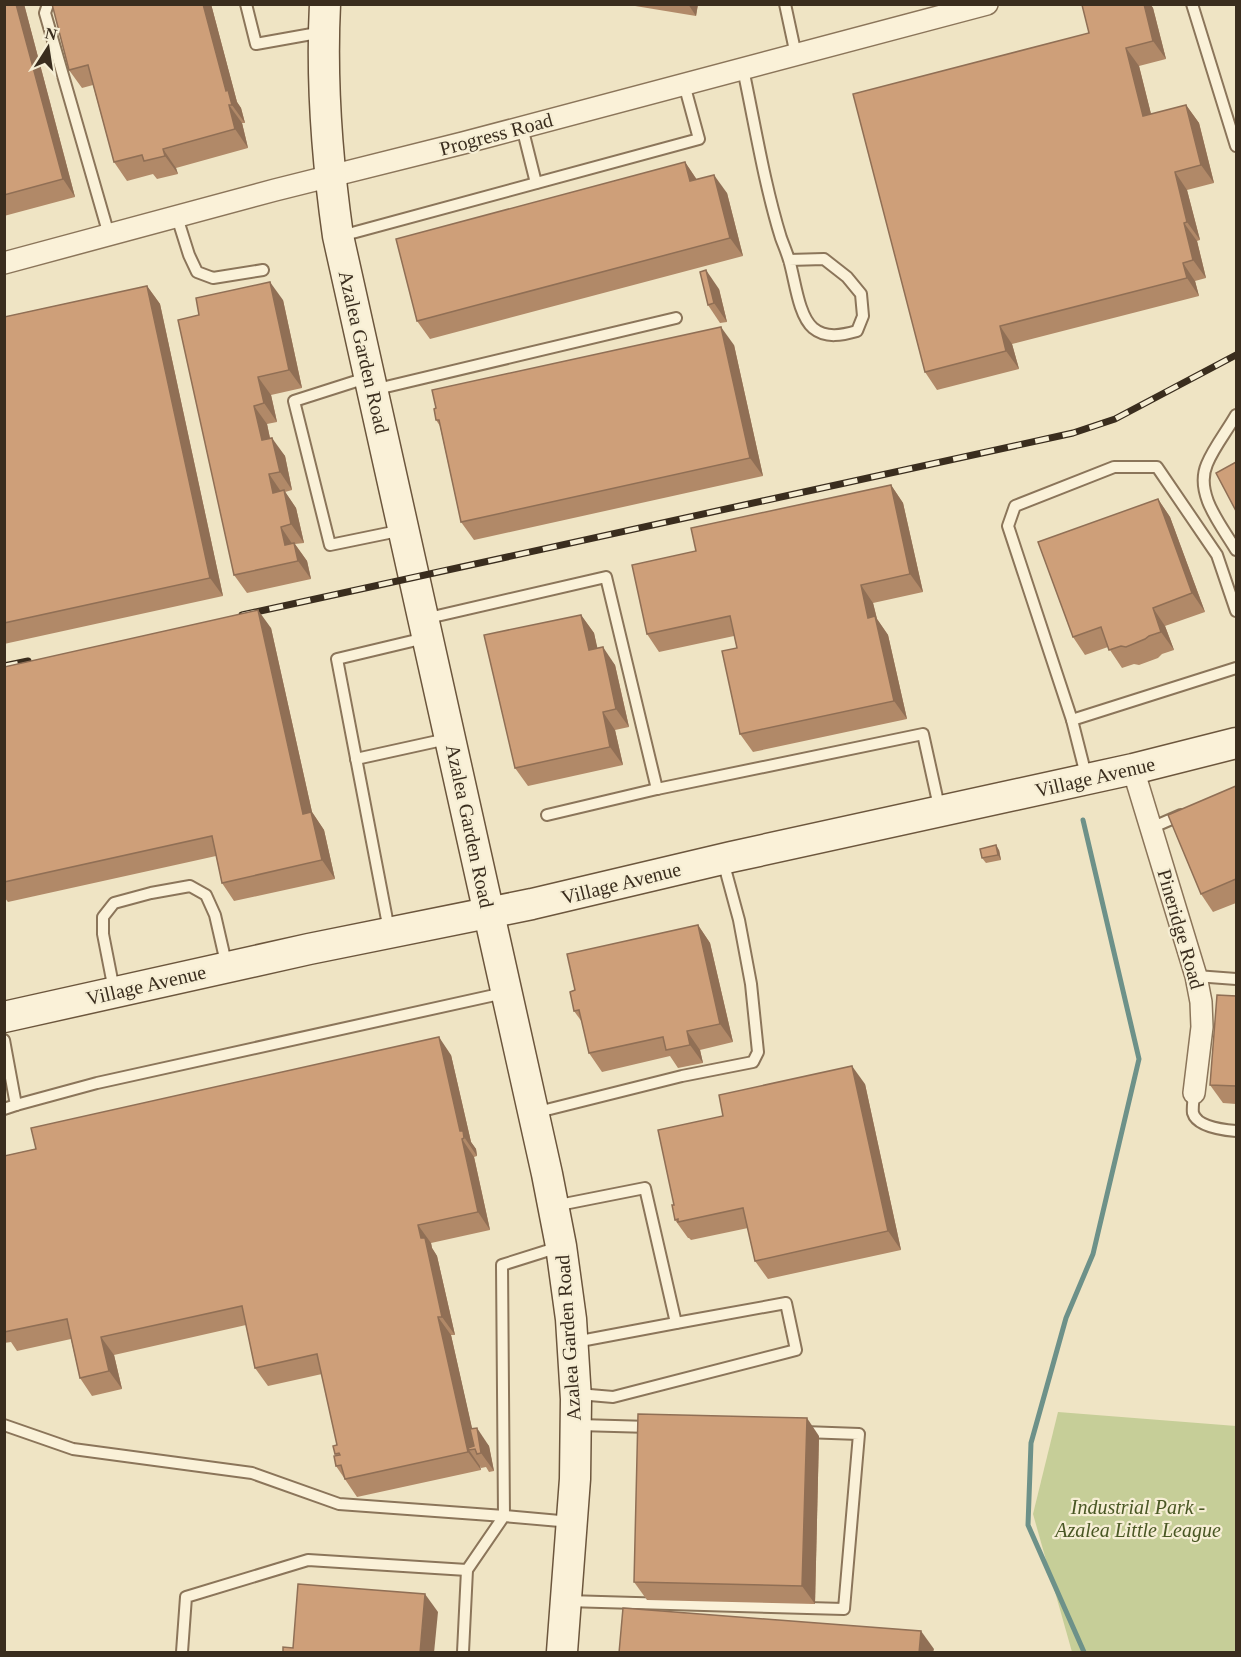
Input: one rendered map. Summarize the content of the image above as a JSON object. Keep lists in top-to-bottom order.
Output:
{
  "streets": {
    "main road": ["Azalea Garden Road", "Village Avenue"],
    "street": ["Progress Road", "Pineridge Road"]
  },
  "crossings": [
    ["Progress Road", "Azalea Garden Road"],
    ["Azalea Garden Road", "Village Avenue"],
    ["Village Avenue", "Pineridge Road"]
  ],
  "parks": ["Industrial Park - Azalea Little League"],
  "north": "top"
}
